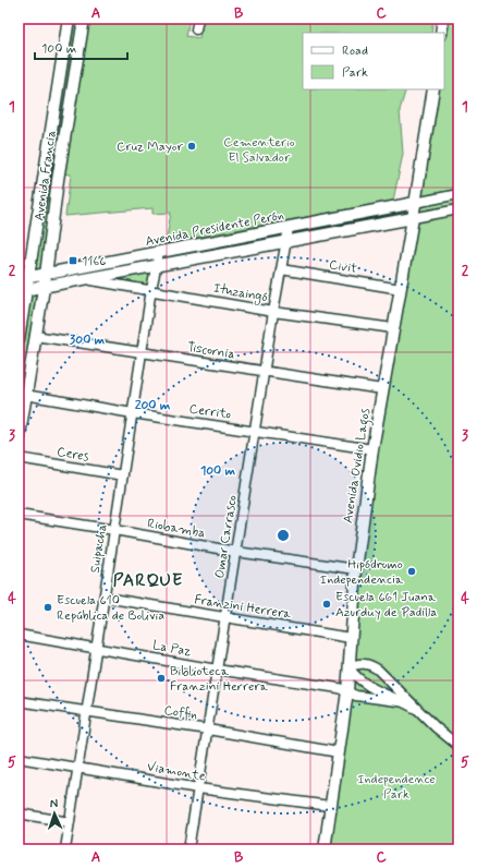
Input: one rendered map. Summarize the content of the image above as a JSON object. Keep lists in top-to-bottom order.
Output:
{
  "streets": {
    "main road": ["Avenida Francia", "Avenida Presidente Perón", "Avenida Ovidio Lagos"],
    "street": [
      "Civit",
      "Ituzaingó",
      "Tiscornia",
      "Cerrito",
      "Ceres",
      "Riobamba",
      "Omar Carrasco",
      "Suipacha",
      "Franzini Herrera",
      "La Paz",
      "Coffin",
      "Viamonte"
    ]
  },
  "crossings": [
    ["Avenida Francia", "Avenida Presidente Perón"],
    ["Avenida Francia", "Tiscornia"],
    ["Avenida Francia", "Cerrito"],
    ["Avenida Presidente Perón", "Ituzaingó"],
    ["Avenida Presidente Perón", "Avenida Ovidio Lagos"],
    ["Avenida Presidente Perón", "Omar Carrasco"],
    ["Avenida Presidente Perón", "Suipacha"],
    ["Civit", "Avenida Ovidio Lagos"],
    ["Civit", "Omar Carrasco"],
    ["Ituzaingó", "Avenida Ovidio Lagos"],
    ["Ituzaingó", "Omar Carrasco"],
    ["Ituzaingó", "Suipacha"],
    ["Tiscornia", "Avenida Ovidio Lagos"],
    ["Tiscornia", "Omar Carrasco"],
    ["Tiscornia", "Suipacha"],
    ["Cerrito", "Avenida Ovidio Lagos"],
    ["Cerrito", "Omar Carrasco"],
    ["Cerrito", "Suipacha"],
    ["Ceres", "Suipacha"],
    ["Avenida Ovidio Lagos", "Riobamba"],
    ["Avenida Ovidio Lagos", "Franzini Herrera"],
    ["Avenida Ovidio Lagos", "La Paz"],
    ["Avenida Ovidio Lagos", "Coffin"],
    ["Avenida Ovidio Lagos", "Viamonte"],
    ["Riobamba", "Omar Carrasco"],
    ["Riobamba", "Suipacha"],
    ["Omar Carrasco", "Franzini Herrera"],
    ["Omar Carrasco", "La Paz"],
    ["Omar Carrasco", "Coffin"],
    ["Omar Carrasco", "Viamonte"],
    ["Suipacha", "Franzini Herrera"],
    ["Suipacha", "La Paz"],
    ["Suipacha", "Coffin"],
    ["Suipacha", "Viamonte"]
  ],
  "districts": ["PARQUE"],
  "parks": ["Cementerio El Salvador", "Independence Park"],
  "places": {
    "other": [
      "Cruz Mayor",
      "Hipódromo Independencia",
      "Escuela 661 Juana Azurduy de Padilla",
      "Escuela 610 República de Bolivia",
      "Biblioteca Franzini Herrera"
    ],
    "transit": ["1166"]
  },
  "legend": ["Road", "Park"],
  "scale_bar": "100 m",
  "north": "top",
  "grid": {
    "columns": ["A", "B", "C"],
    "rows": [
      "1",
      "2",
      "3",
      "4",
      "5"
    ]
  },
  "rings": ["300 m", "200 m", "100 m"]
}
